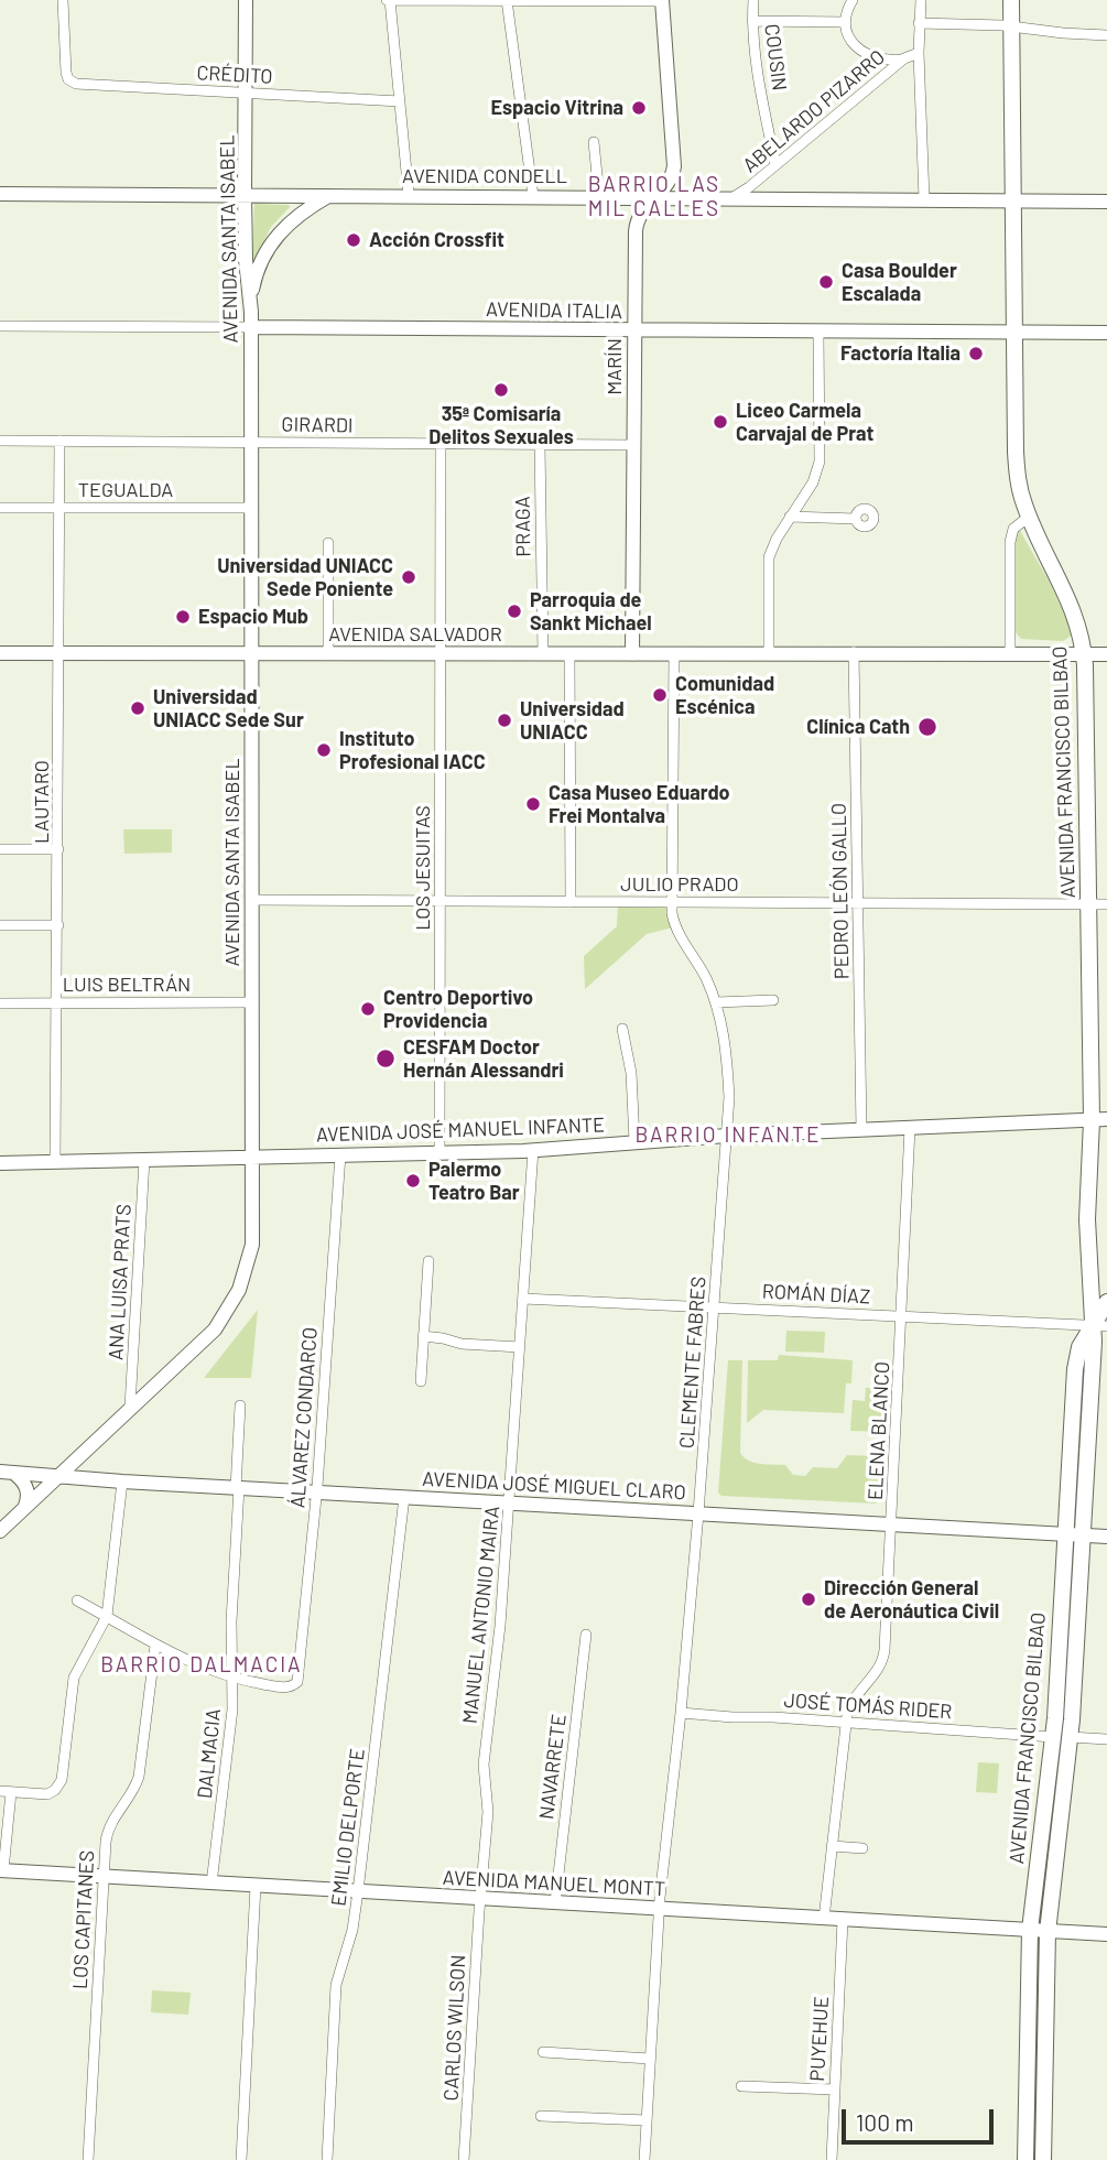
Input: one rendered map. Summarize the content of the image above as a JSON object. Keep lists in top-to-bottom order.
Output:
{
  "streets": {
    "main road": ["AVENIDA FRANCISCO BILBAO"],
    "street": [
      "COUSIN",
      "CRÉDITO",
      "ABELARDO PIZARRO",
      "AVENIDA CONDELL",
      "AVENIDA SANTA ISABEL",
      "AVENIDA ITALIA",
      "MARÍN",
      "GIRARDI",
      "TEGUALDA",
      "PRAGA",
      "AVENIDA SALVADOR",
      "LAUTARO",
      "LOS JESUITAS",
      "JULIO PRADO",
      "PEDRO LEÓN GALLO",
      "LUIS BELTRÁN",
      "AVENIDA JOSÉ MANUEL INFANTE",
      "ANA LUISA PRATS",
      "ROMÁN DÍAZ",
      "CLEMENTE FABRES",
      "ÁLVAREZ CONDARCO",
      "ELENA BLANCO",
      "AVENIDA JOSÉ MIGUEL CLARO",
      "MANUEL ANTONIO MAIRA",
      "JOSÉ TOMÁS RIDER",
      "DALMACIA",
      "NAVARRETE",
      "EMILIO DELPORTE",
      "AVENIDA MANUEL MONTT",
      "LOS CAPITANES",
      "CARLOS WILSON",
      "PUYEHUE"
    ]
  },
  "crossings": [
    ["COUSIN", "ABELARDO PIZARRO"],
    ["CRÉDITO", "AVENIDA SANTA ISABEL"],
    ["ABELARDO PIZARRO", "AVENIDA CONDELL"],
    ["AVENIDA CONDELL", "AVENIDA SANTA ISABEL"],
    ["AVENIDA CONDELL", "MARÍN"],
    ["AVENIDA CONDELL", "AVENIDA FRANCISCO BILBAO"],
    ["AVENIDA SANTA ISABEL", "AVENIDA ITALIA"],
    ["AVENIDA SANTA ISABEL", "GIRARDI"],
    ["AVENIDA SANTA ISABEL", "TEGUALDA"],
    ["AVENIDA SANTA ISABEL", "AVENIDA SALVADOR"],
    ["AVENIDA SANTA ISABEL", "JULIO PRADO"],
    ["AVENIDA SANTA ISABEL", "LUIS BELTRÁN"],
    ["AVENIDA SANTA ISABEL", "AVENIDA JOSÉ MANUEL INFANTE"],
    ["AVENIDA SANTA ISABEL", "ANA LUISA PRATS"],
    ["AVENIDA SANTA ISABEL", "AVENIDA JOSÉ MIGUEL CLARO"],
    ["AVENIDA ITALIA", "MARÍN"],
    ["AVENIDA ITALIA", "AVENIDA FRANCISCO BILBAO"],
    ["MARÍN", "GIRARDI"],
    ["MARÍN", "AVENIDA SALVADOR"],
    ["GIRARDI", "PRAGA"],
    ["GIRARDI", "LAUTARO"],
    ["GIRARDI", "LOS JESUITAS"],
    ["TEGUALDA", "LAUTARO"],
    ["PRAGA", "AVENIDA SALVADOR"],
    ["AVENIDA SALVADOR", "AVENIDA FRANCISCO BILBAO"],
    ["AVENIDA SALVADOR", "LAUTARO"],
    ["AVENIDA SALVADOR", "LOS JESUITAS"],
    ["AVENIDA SALVADOR", "PEDRO LEÓN GALLO"],
    ["AVENIDA SALVADOR", "CLEMENTE FABRES"],
    ["AVENIDA FRANCISCO BILBAO", "JULIO PRADO"],
    ["AVENIDA FRANCISCO BILBAO", "AVENIDA JOSÉ MANUEL INFANTE"],
    ["AVENIDA FRANCISCO BILBAO", "ROMÁN DÍAZ"],
    ["AVENIDA FRANCISCO BILBAO", "AVENIDA JOSÉ MIGUEL CLARO"],
    ["AVENIDA FRANCISCO BILBAO", "JOSÉ TOMÁS RIDER"],
    ["AVENIDA FRANCISCO BILBAO", "AVENIDA MANUEL MONTT"],
    ["LAUTARO", "LUIS BELTRÁN"],
    ["LAUTARO", "AVENIDA JOSÉ MANUEL INFANTE"],
    ["LOS JESUITAS", "JULIO PRADO"],
    ["LOS JESUITAS", "AVENIDA JOSÉ MANUEL INFANTE"],
    ["JULIO PRADO", "PEDRO LEÓN GALLO"],
    ["JULIO PRADO", "CLEMENTE FABRES"],
    ["PEDRO LEÓN GALLO", "AVENIDA JOSÉ MANUEL INFANTE"],
    ["AVENIDA JOSÉ MANUEL INFANTE", "ANA LUISA PRATS"],
    ["AVENIDA JOSÉ MANUEL INFANTE", "CLEMENTE FABRES"],
    ["AVENIDA JOSÉ MANUEL INFANTE", "ÁLVAREZ CONDARCO"],
    ["AVENIDA JOSÉ MANUEL INFANTE", "ELENA BLANCO"],
    ["AVENIDA JOSÉ MANUEL INFANTE", "MANUEL ANTONIO MAIRA"],
    ["ROMÁN DÍAZ", "CLEMENTE FABRES"],
    ["ROMÁN DÍAZ", "ELENA BLANCO"],
    ["ROMÁN DÍAZ", "MANUEL ANTONIO MAIRA"],
    ["CLEMENTE FABRES", "AVENIDA JOSÉ MIGUEL CLARO"],
    ["CLEMENTE FABRES", "JOSÉ TOMÁS RIDER"],
    ["CLEMENTE FABRES", "AVENIDA MANUEL MONTT"],
    ["ÁLVAREZ CONDARCO", "AVENIDA JOSÉ MIGUEL CLARO"],
    ["ÁLVAREZ CONDARCO", "DALMACIA"],
    ["ELENA BLANCO", "AVENIDA JOSÉ MIGUEL CLARO"],
    ["ELENA BLANCO", "JOSÉ TOMÁS RIDER"],
    ["AVENIDA JOSÉ MIGUEL CLARO", "MANUEL ANTONIO MAIRA"],
    ["AVENIDA JOSÉ MIGUEL CLARO", "DALMACIA"],
    ["AVENIDA JOSÉ MIGUEL CLARO", "EMILIO DELPORTE"],
    ["MANUEL ANTONIO MAIRA", "AVENIDA MANUEL MONTT"],
    ["MANUEL ANTONIO MAIRA", "CARLOS WILSON"],
    ["DALMACIA", "AVENIDA MANUEL MONTT"],
    ["NAVARRETE", "AVENIDA MANUEL MONTT"],
    ["EMILIO DELPORTE", "AVENIDA MANUEL MONTT"],
    ["AVENIDA MANUEL MONTT", "LOS CAPITANES"],
    ["AVENIDA MANUEL MONTT", "CARLOS WILSON"],
    ["AVENIDA MANUEL MONTT", "PUYEHUE"]
  ],
  "districts": ["BARRIO LAS MIL CALLES", "BARRIO INFANTE", "BARRIO DALMACIA"],
  "places": [
    "Espacio Vitrina",
    "Acción Crossfit",
    "Casa Boulder Escalada",
    "Factoría Italia",
    "35ª Comisaría Delitos Sexuales",
    "Liceo Carmela Carvajal de Prat",
    "Universidad UNIACC Sede Poniente",
    "Parroquia de Sankt Michael",
    "Espacio Mub",
    "Comunidad Escénica",
    "Universidad UNIACC Sede Sur",
    "Universidad UNIACC",
    "Clínica Cath",
    "Instituto Profesional IACC",
    "Casa Museo Eduardo Frei Montalva",
    "Centro Deportivo Providencia",
    "CESFAM Doctor Hernán Alessandri",
    "Palermo Teatro Bar",
    "Dirección General de Aeronáutica Civil"
  ],
  "scale_bar": "100 m"
}
